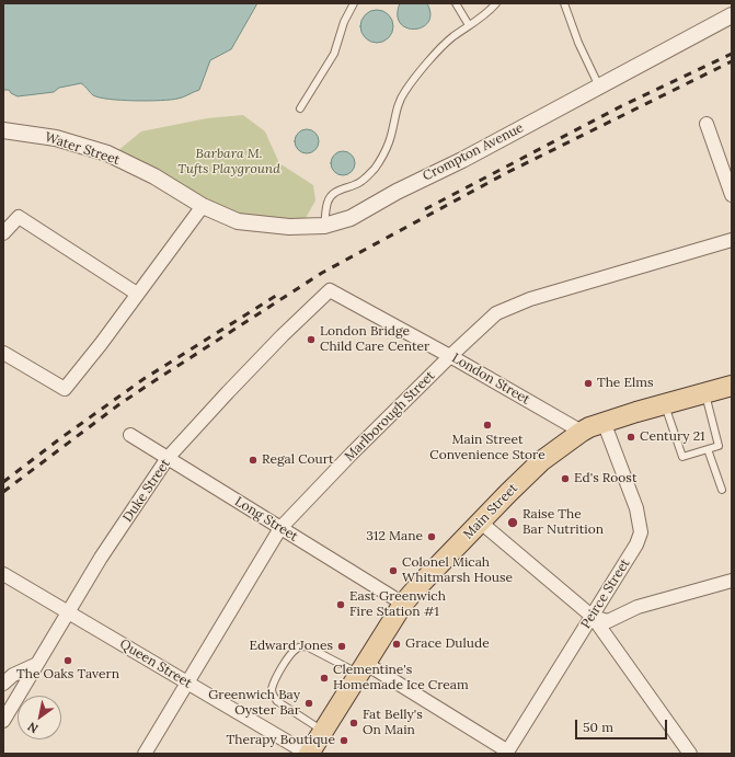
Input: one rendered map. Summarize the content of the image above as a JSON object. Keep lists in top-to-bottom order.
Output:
{
  "streets": {
    "main road": ["Main Street"],
    "street": [
      "Water Street",
      "Crompton Avenue",
      "London Street",
      "Marlborough Street",
      "Duke Street",
      "Long Street",
      "Peirce Street",
      "Queen Street"
    ]
  },
  "crossings": [
    ["Water Street", "Crompton Avenue"],
    ["London Street", "Marlborough Street"],
    ["London Street", "Duke Street"],
    ["London Street", "Main Street"],
    ["Marlborough Street", "Long Street"],
    ["Marlborough Street", "Queen Street"],
    ["Duke Street", "Long Street"],
    ["Duke Street", "Queen Street"],
    ["Main Street", "Long Street"],
    ["Main Street", "Peirce Street"],
    ["Main Street", "Queen Street"]
  ],
  "parks": ["Barbara M. Tufts Playground"],
  "places": [
    "London Bridge Child Care Center",
    "The Elms",
    "Main Street Convenience Store",
    "Century 21",
    "Regal Court",
    "Ed's Roost",
    "Raise The Bar Nutrition",
    "312 Mane",
    "Colonel Micah Whitmarsh House",
    "East Greenwich Fire Station #1",
    "Grace Dulude",
    "Edward Jones",
    "The Oaks Tavern",
    "Clementine's Homemade Ice Cream",
    "Greenwich Bay Oyster Bar",
    "Fat Belly's On Main",
    "Therapy Boutique"
  ],
  "scale_bar": "50 m",
  "north": "bottom left"
}
